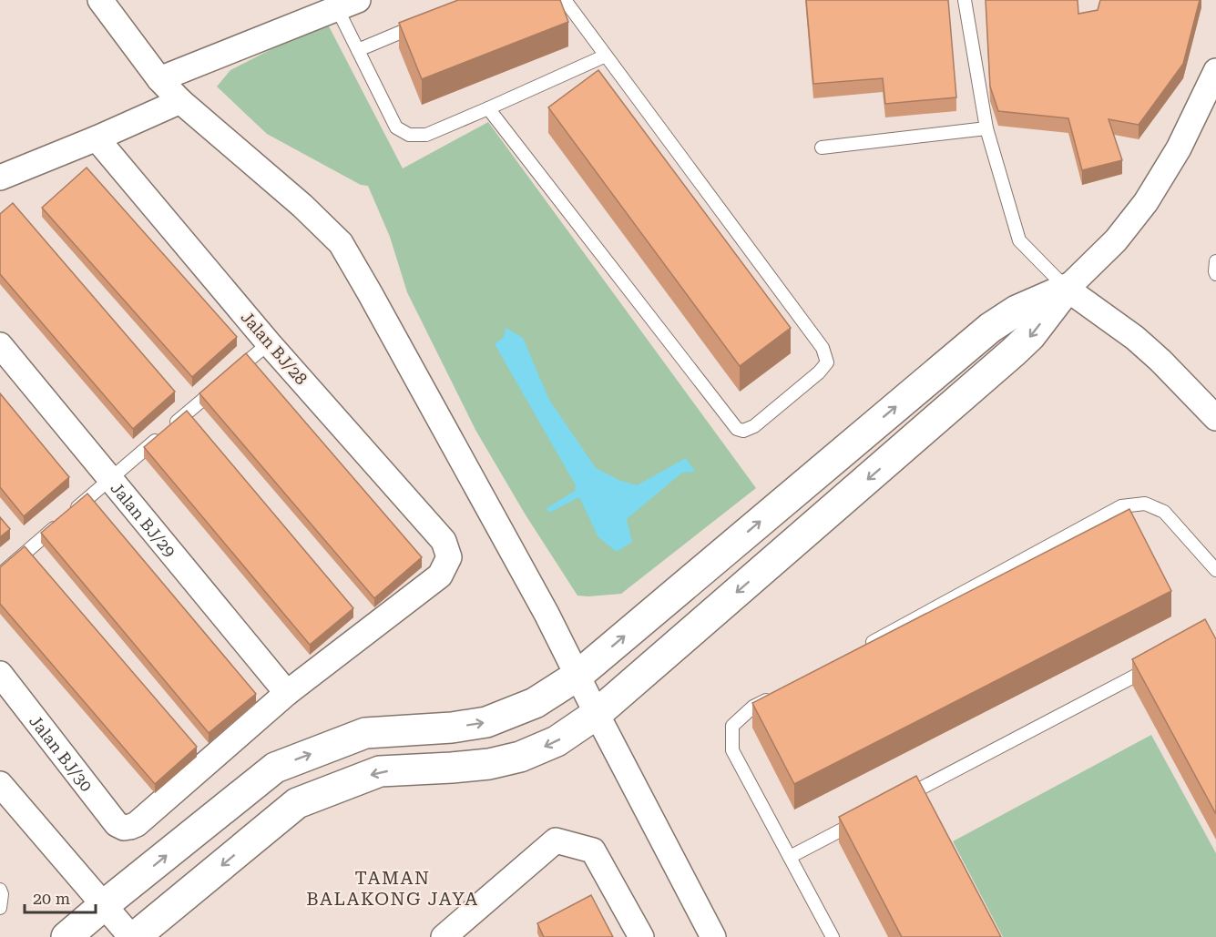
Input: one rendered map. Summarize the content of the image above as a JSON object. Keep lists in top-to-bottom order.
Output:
{
  "streets": {
    "street": ["Jalan BJ/28", "Jalan BJ/29", "Jalan BJ/30"]
  },
  "crossings": [
    ["Jalan BJ/28", "Jalan BJ/29"],
    ["Jalan BJ/28", "Jalan BJ/30"],
    ["Jalan BJ/29", "Jalan BJ/30"]
  ],
  "districts": ["TAMAN BALAKONG JAYA"],
  "scale_bar": "20 m"
}
